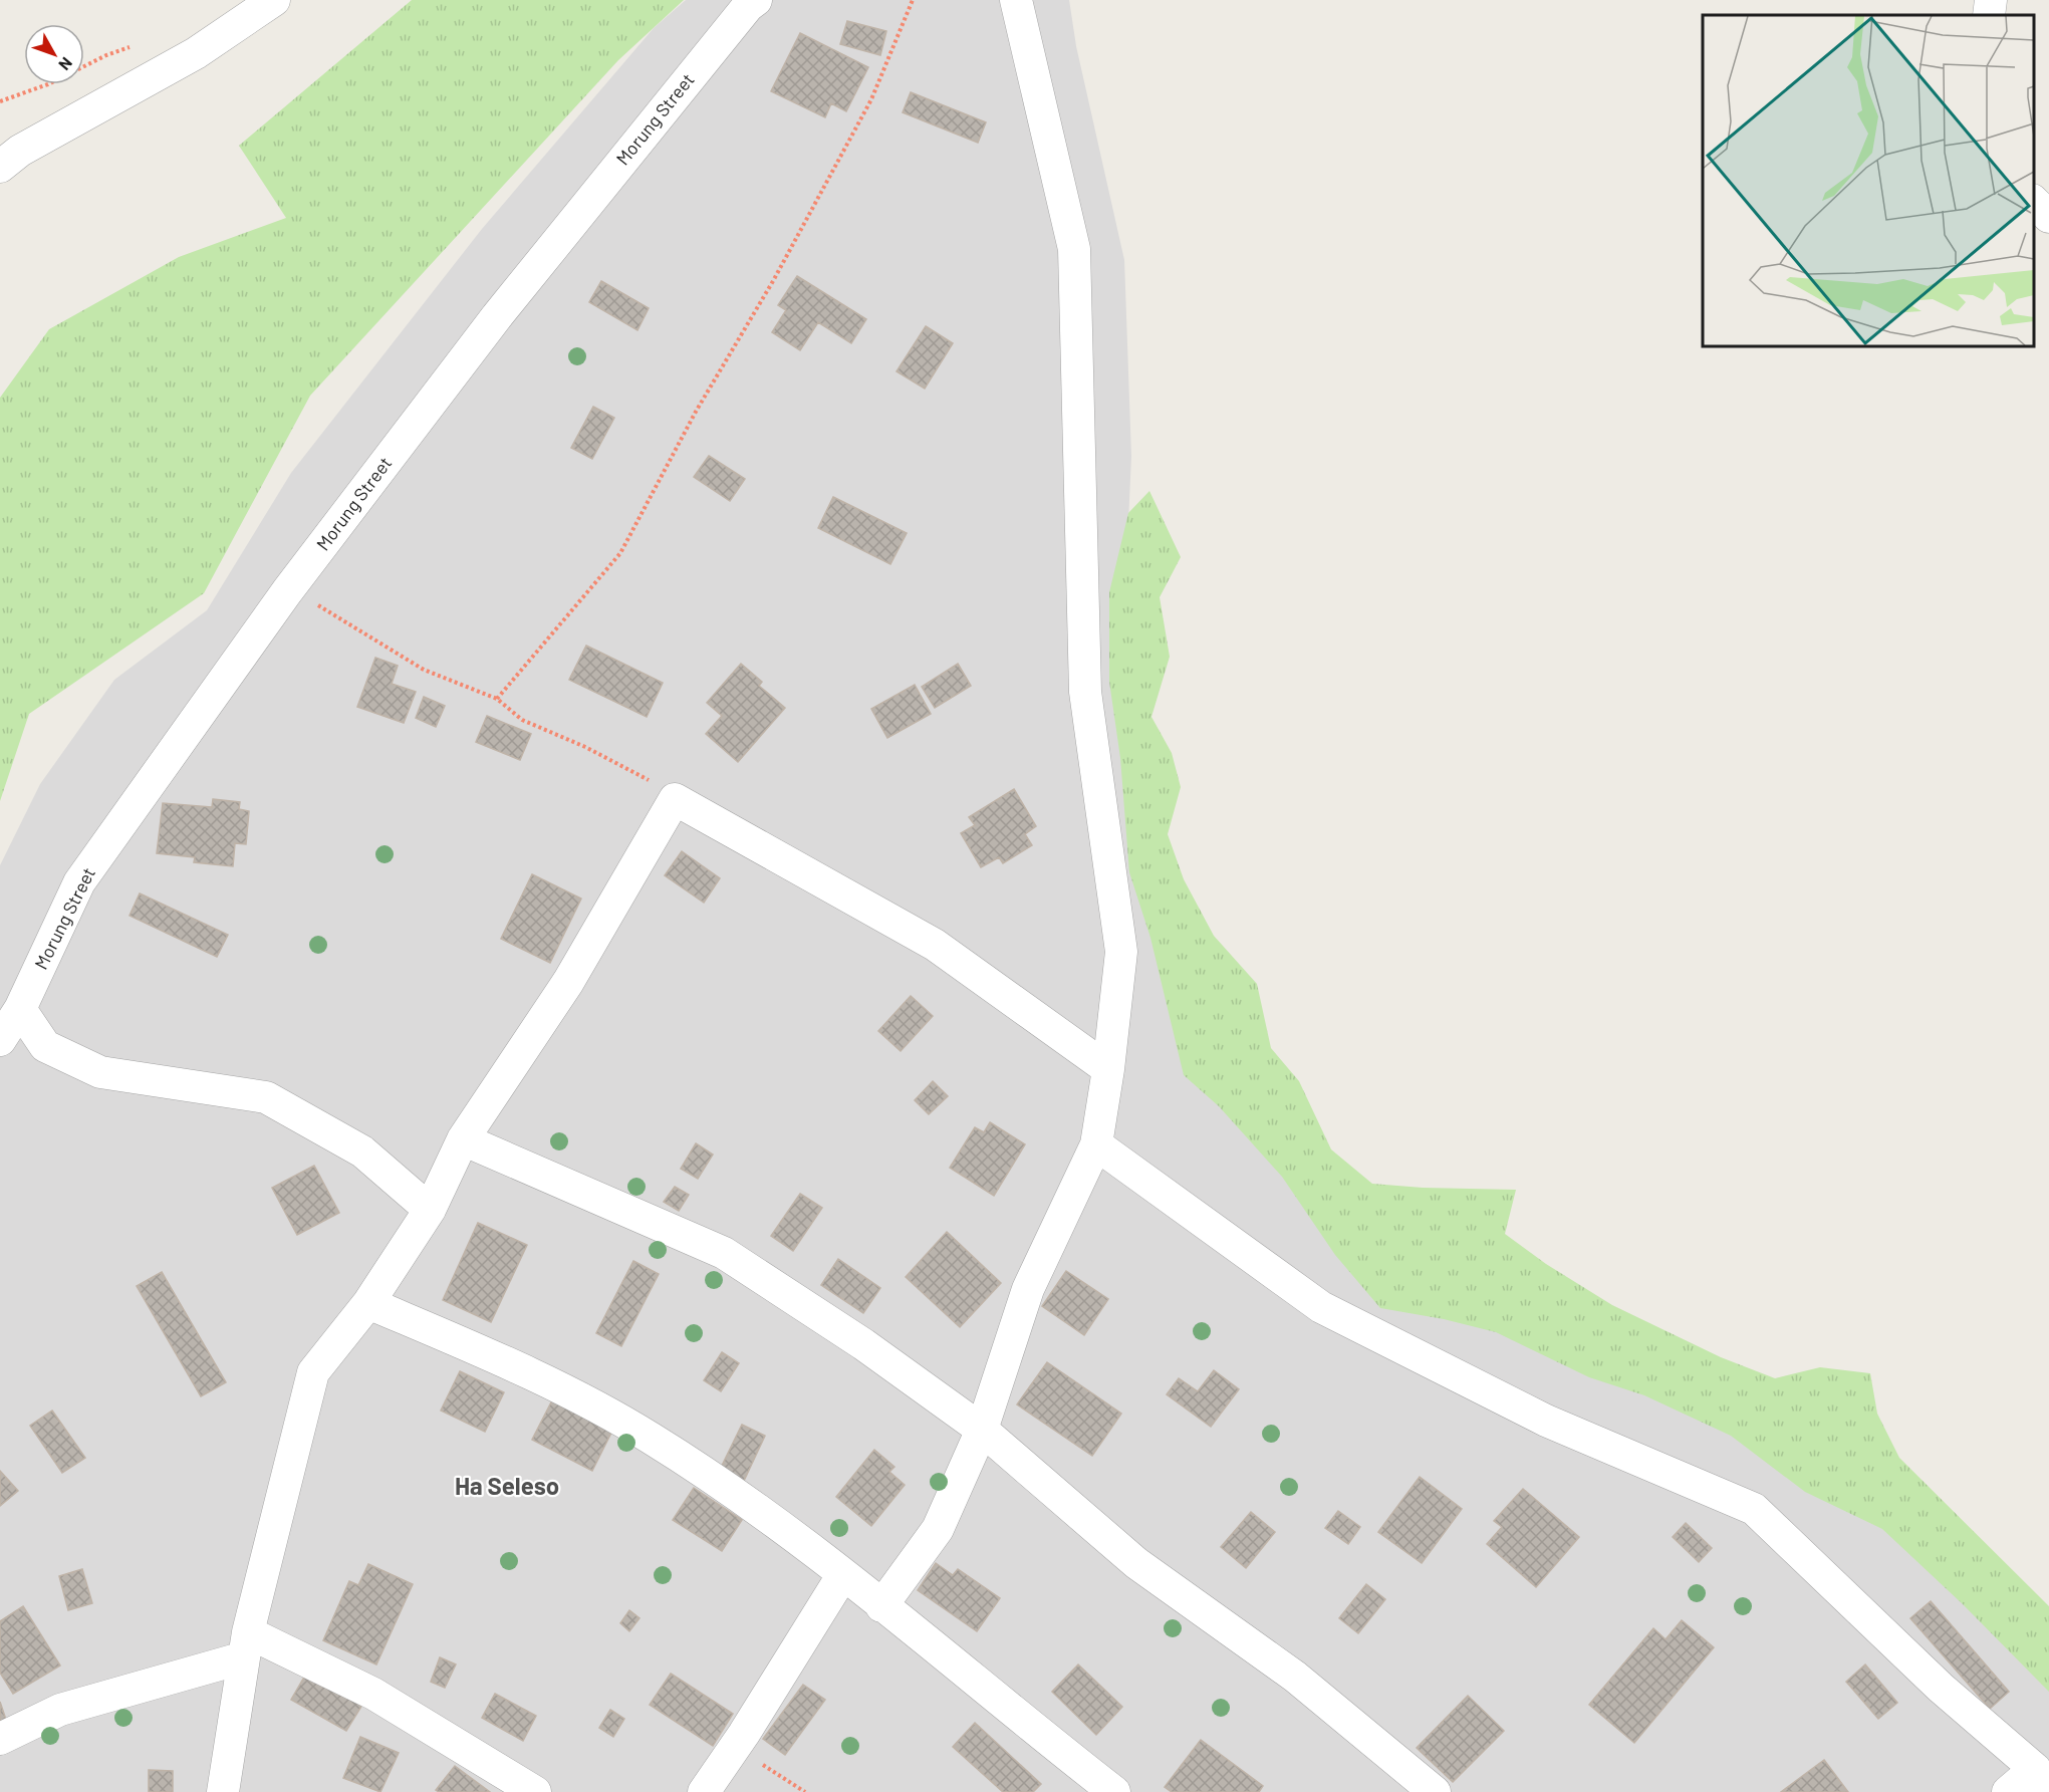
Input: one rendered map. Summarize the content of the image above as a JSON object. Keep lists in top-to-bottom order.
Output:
{
  "streets": {
    "street": ["Morung Street"]
  },
  "districts": ["Ha Seleso"],
  "north": "bottom right"
}
